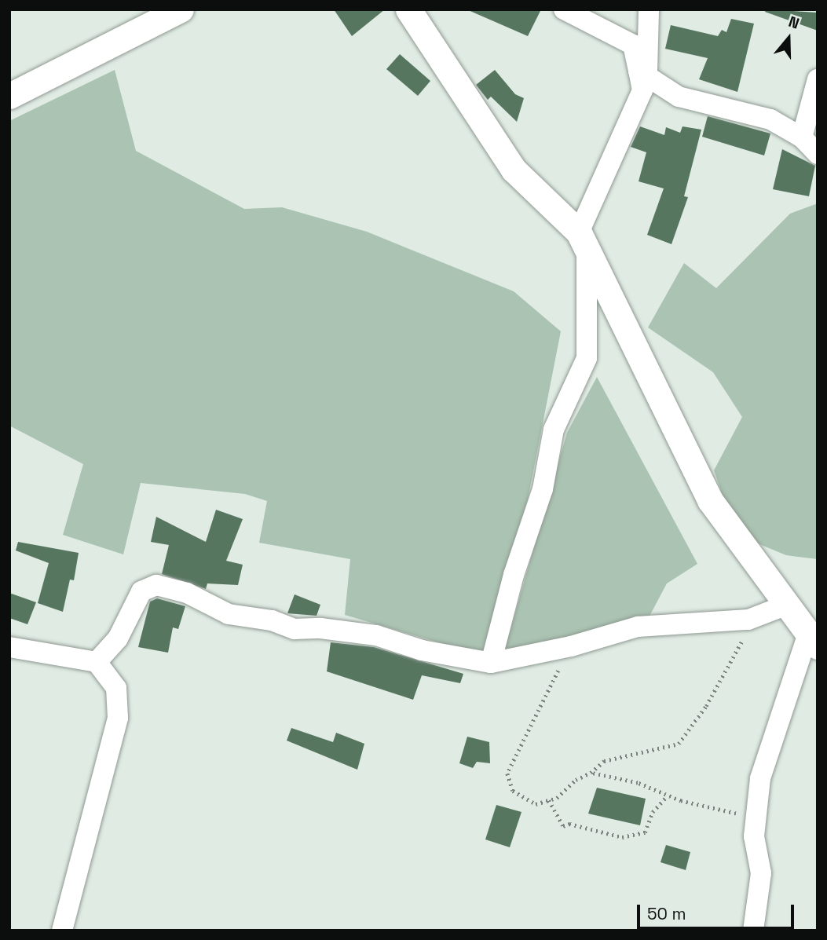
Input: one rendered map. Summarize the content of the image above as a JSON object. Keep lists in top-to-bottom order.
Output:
{
  "scale_bar": "50 m",
  "north": "top"
}
